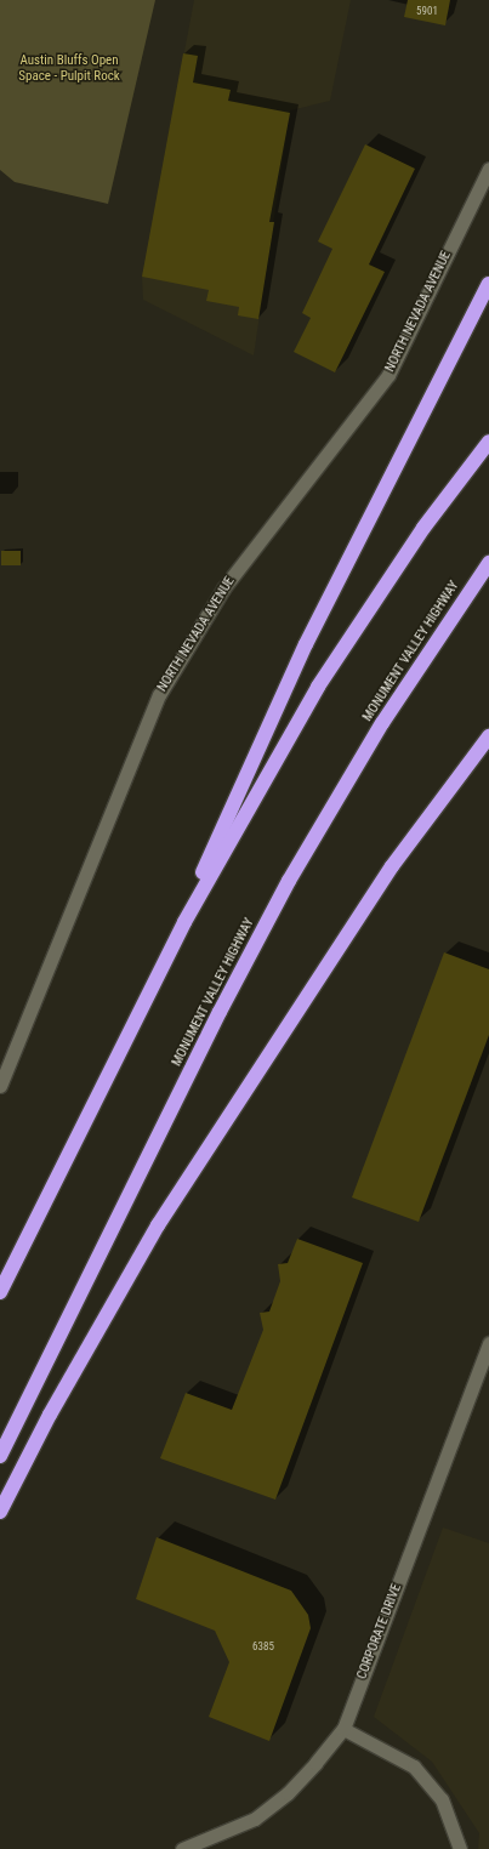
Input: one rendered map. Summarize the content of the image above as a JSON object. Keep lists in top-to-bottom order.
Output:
{
  "streets": {
    "highway": ["MONUMENT VALLEY HIGHWAY"],
    "main road": ["NORTH NEVADA AVENUE", "CORPORATE DRIVE"]
  },
  "parks": ["Austin Bluffs Open Space - Pulpit Rock"],
  "house_numbers": ["5901", "6385"]
}
